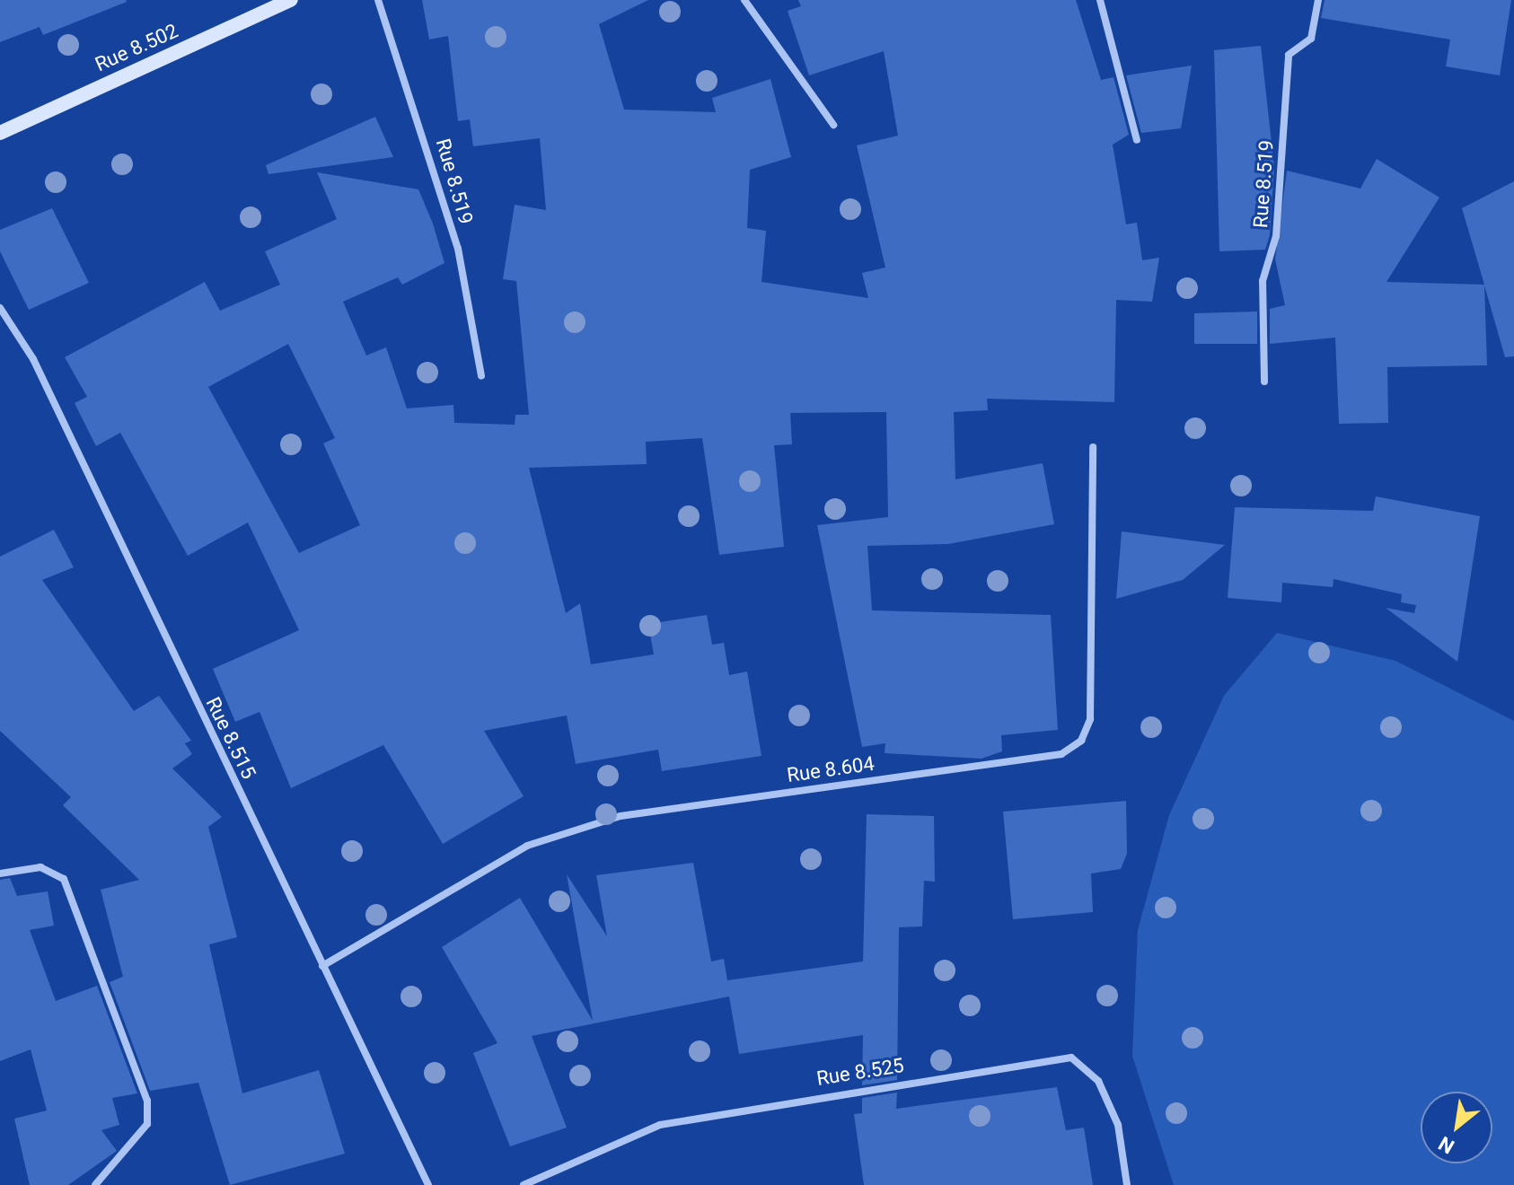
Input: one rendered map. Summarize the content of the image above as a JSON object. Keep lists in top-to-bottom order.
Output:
{
  "streets": {
    "main road": ["Rue 8.502"],
    "street": [
      "Rue 8.519",
      "Rue 8.515",
      "Rue 8.604",
      "Rue 8.525"
    ]
  },
  "crossings": [
    ["Rue 8.515", "Rue 8.604"]
  ],
  "north": "bottom left"
}
